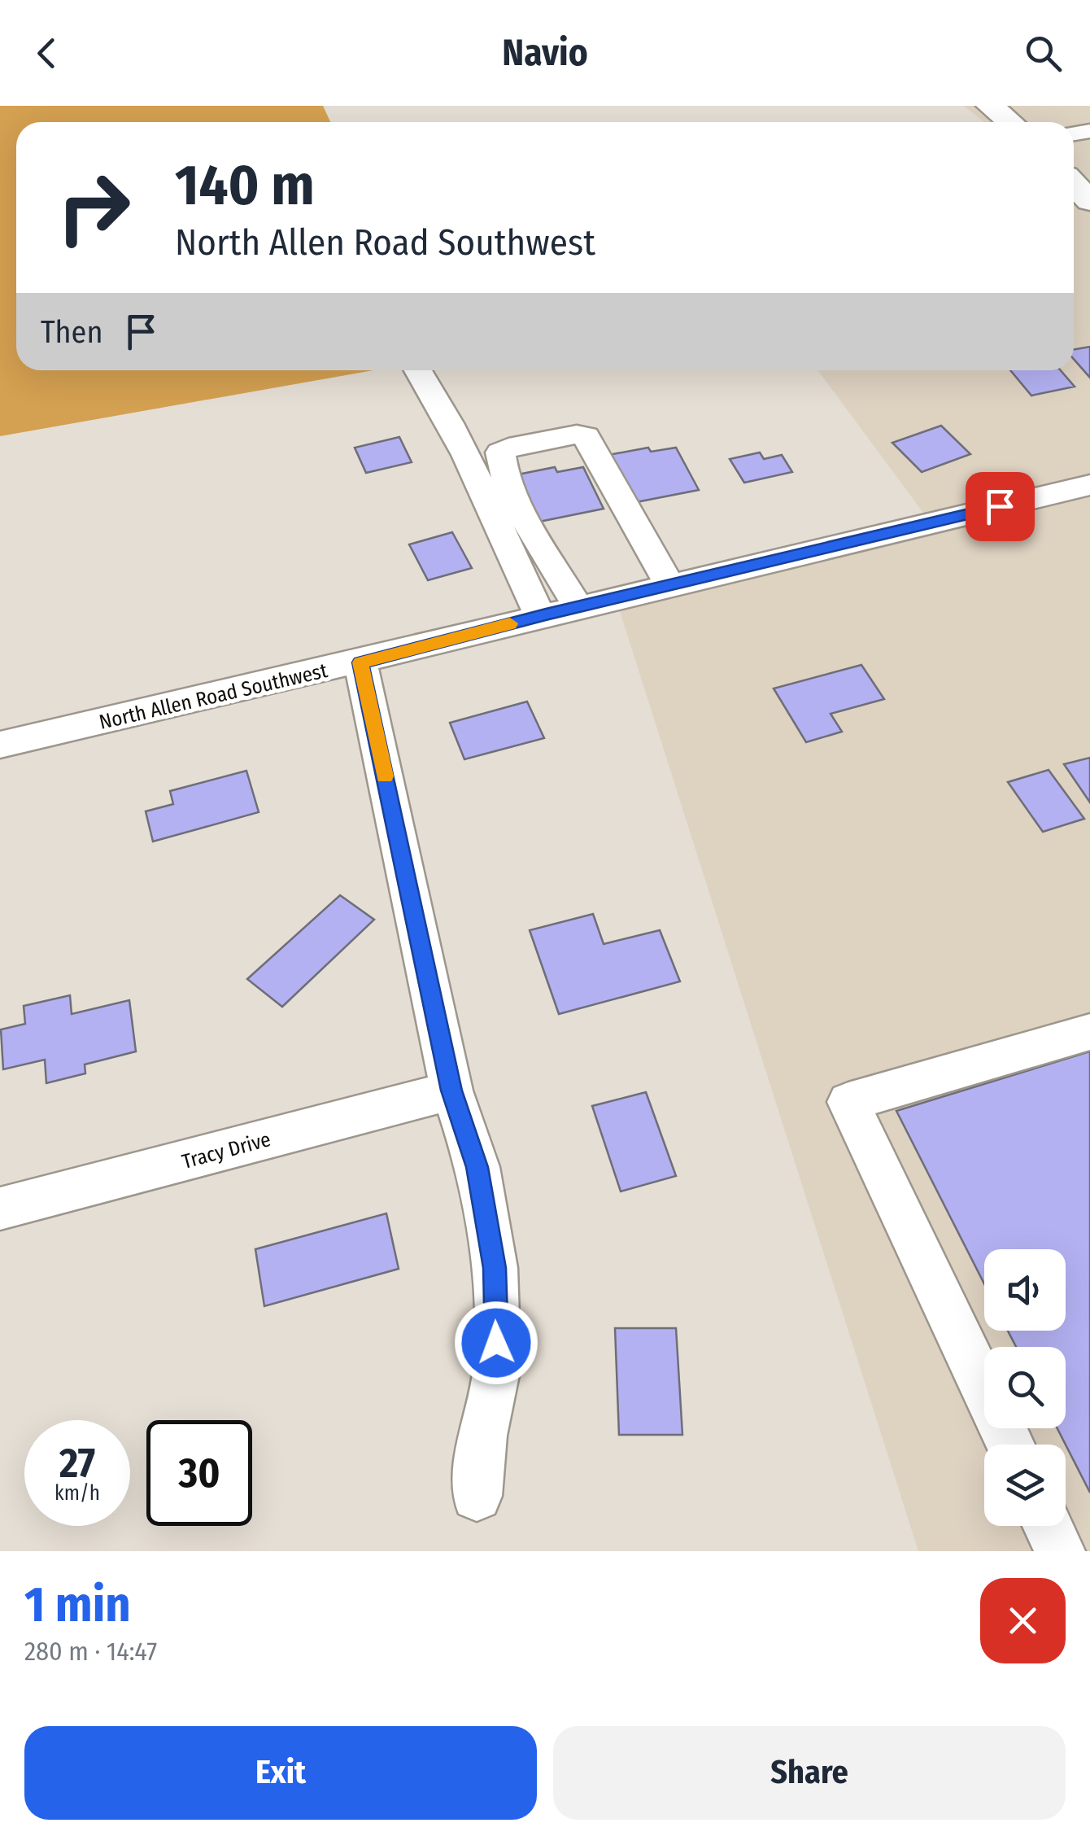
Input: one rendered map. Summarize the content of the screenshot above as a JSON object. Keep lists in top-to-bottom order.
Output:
{
  "streets": {
    "street": ["North Allen Road Southwest", "Tracy Drive"]
  },
  "page": {
    "header": "Navio",
    "turn": ["140 m", "North Allen Road Southwest"],
    "then": "Then",
    "speed": "27 km/h",
    "limit": "30",
    "heading": ["1 min", "280 m · 14:47"],
    "buttons": ["Exit", "Share"]
  }
}
